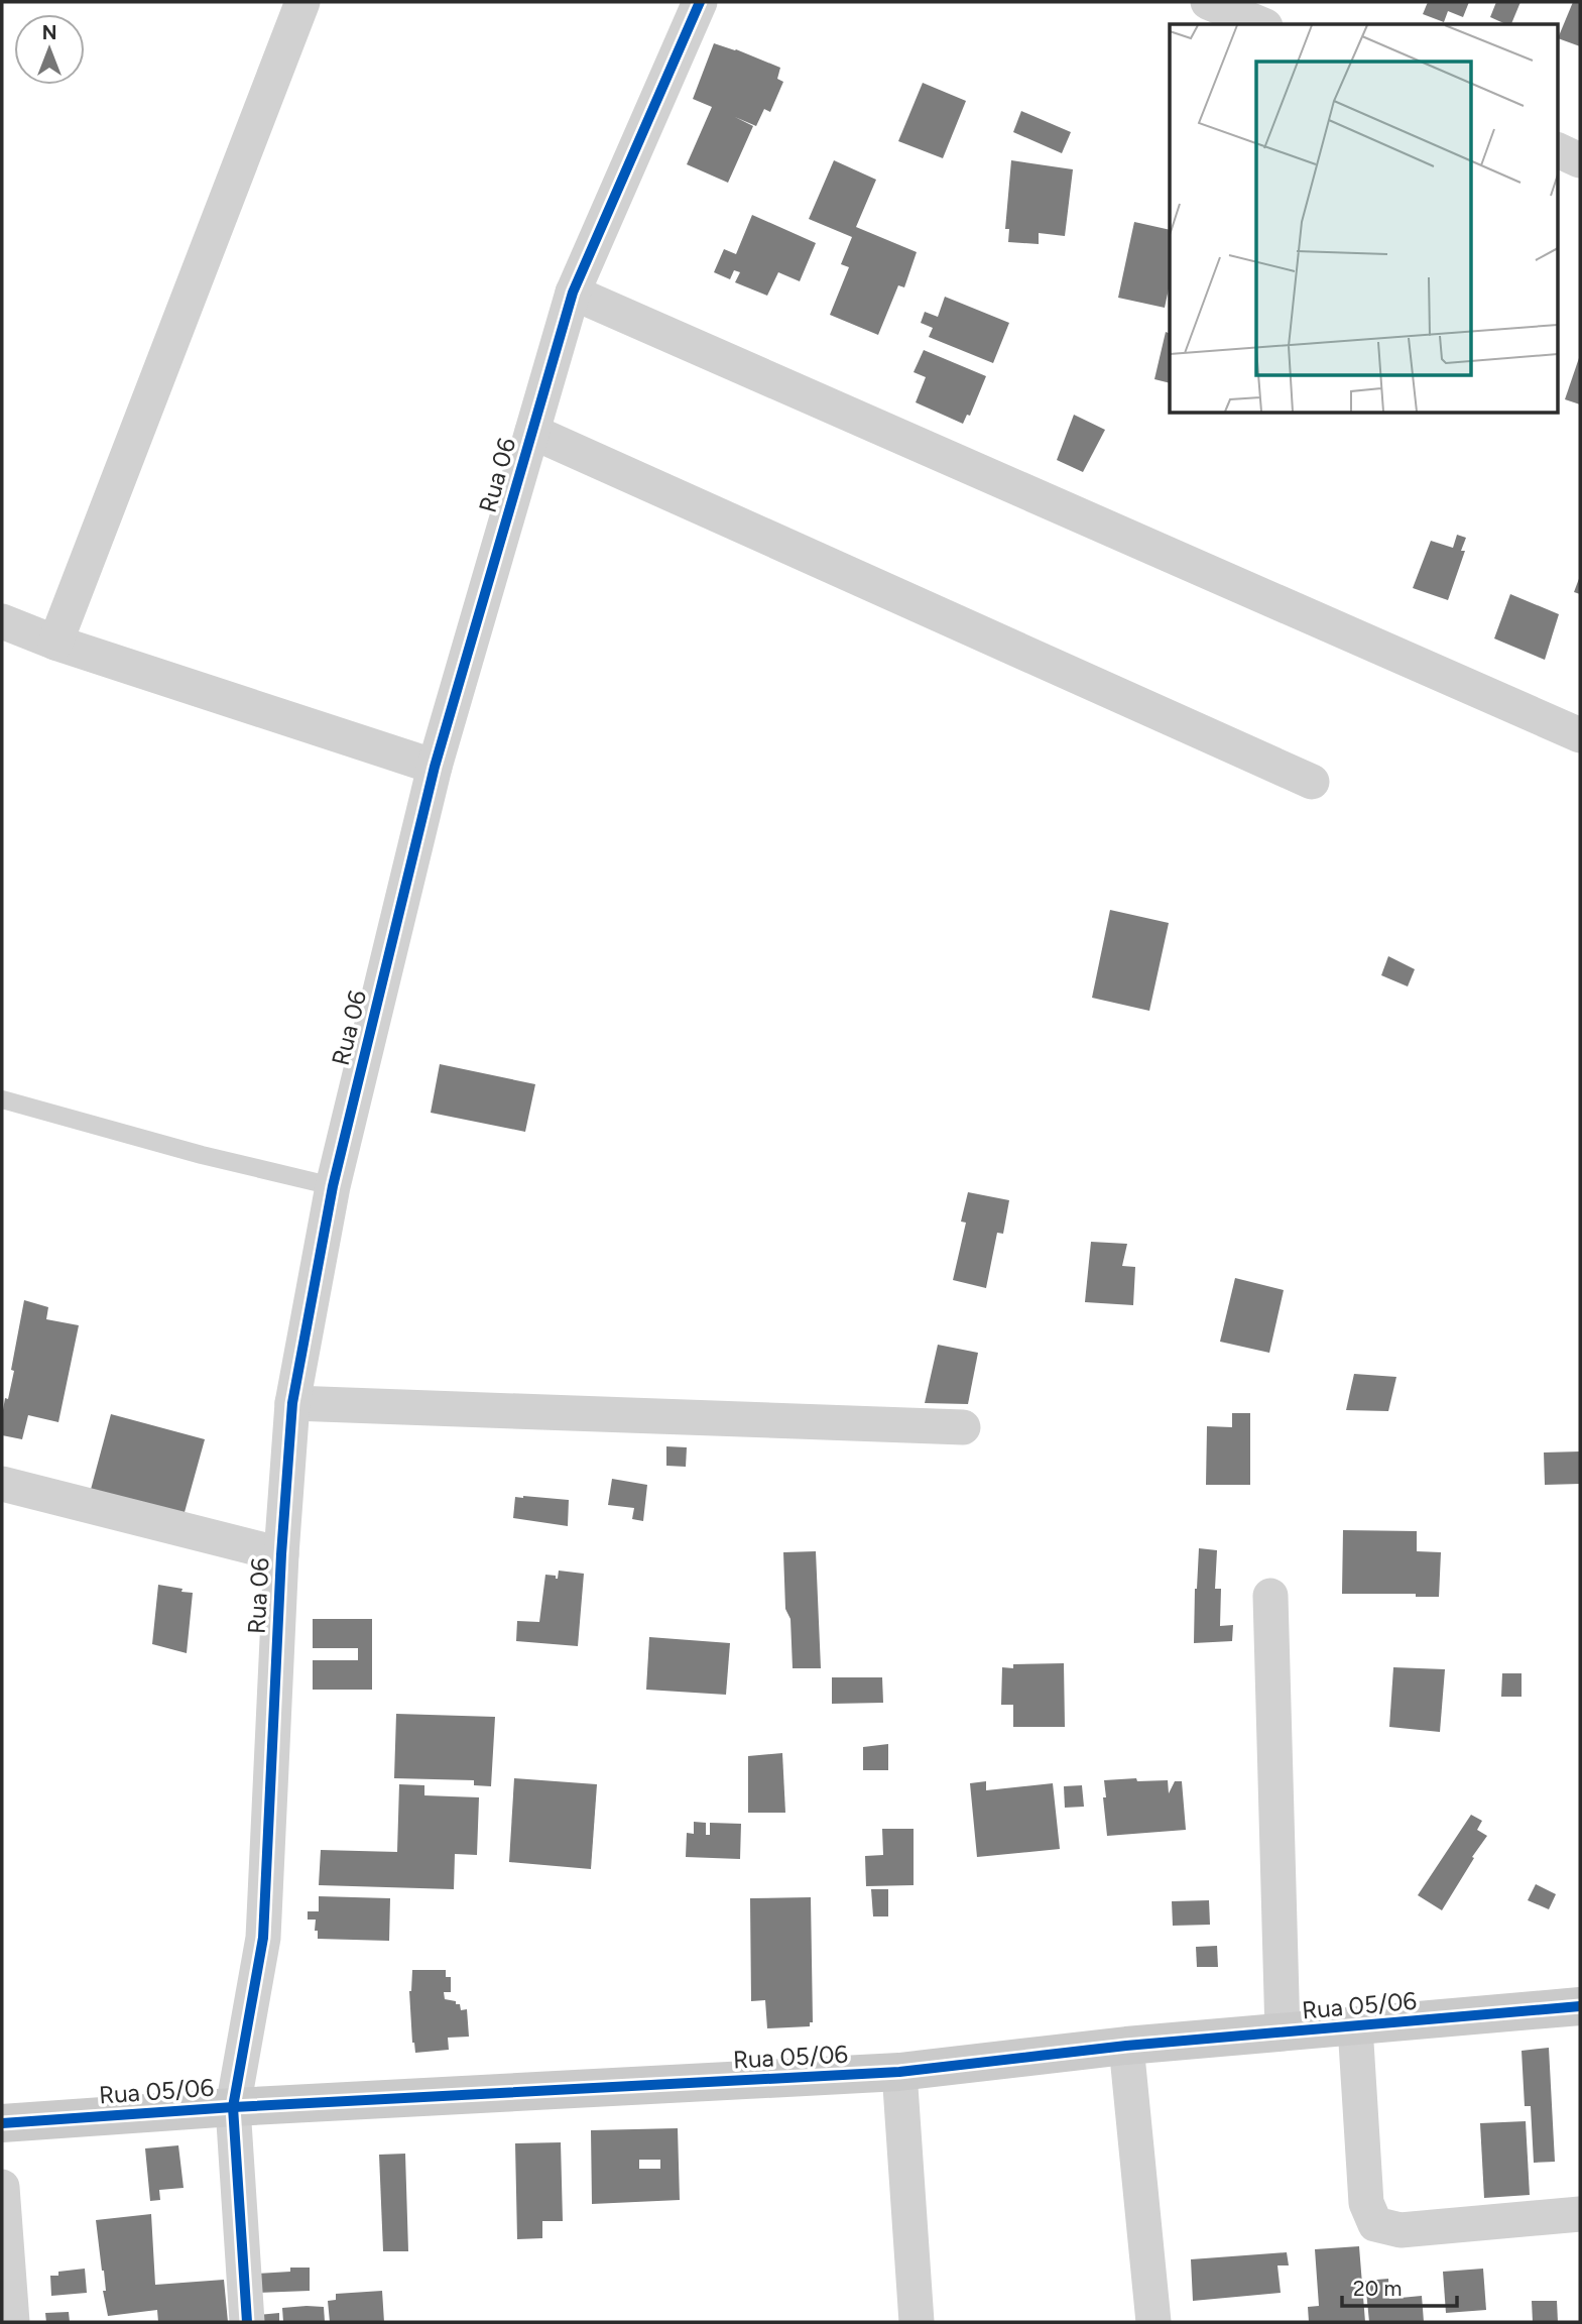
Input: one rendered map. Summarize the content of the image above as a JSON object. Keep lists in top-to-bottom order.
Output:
{
  "streets": {
    "street": ["Rua 06", "Rua 05/06"]
  },
  "crossings": [
    ["Rua 06", "Rua 05/06"]
  ],
  "scale_bar": "20 m",
  "north": "top"
}
